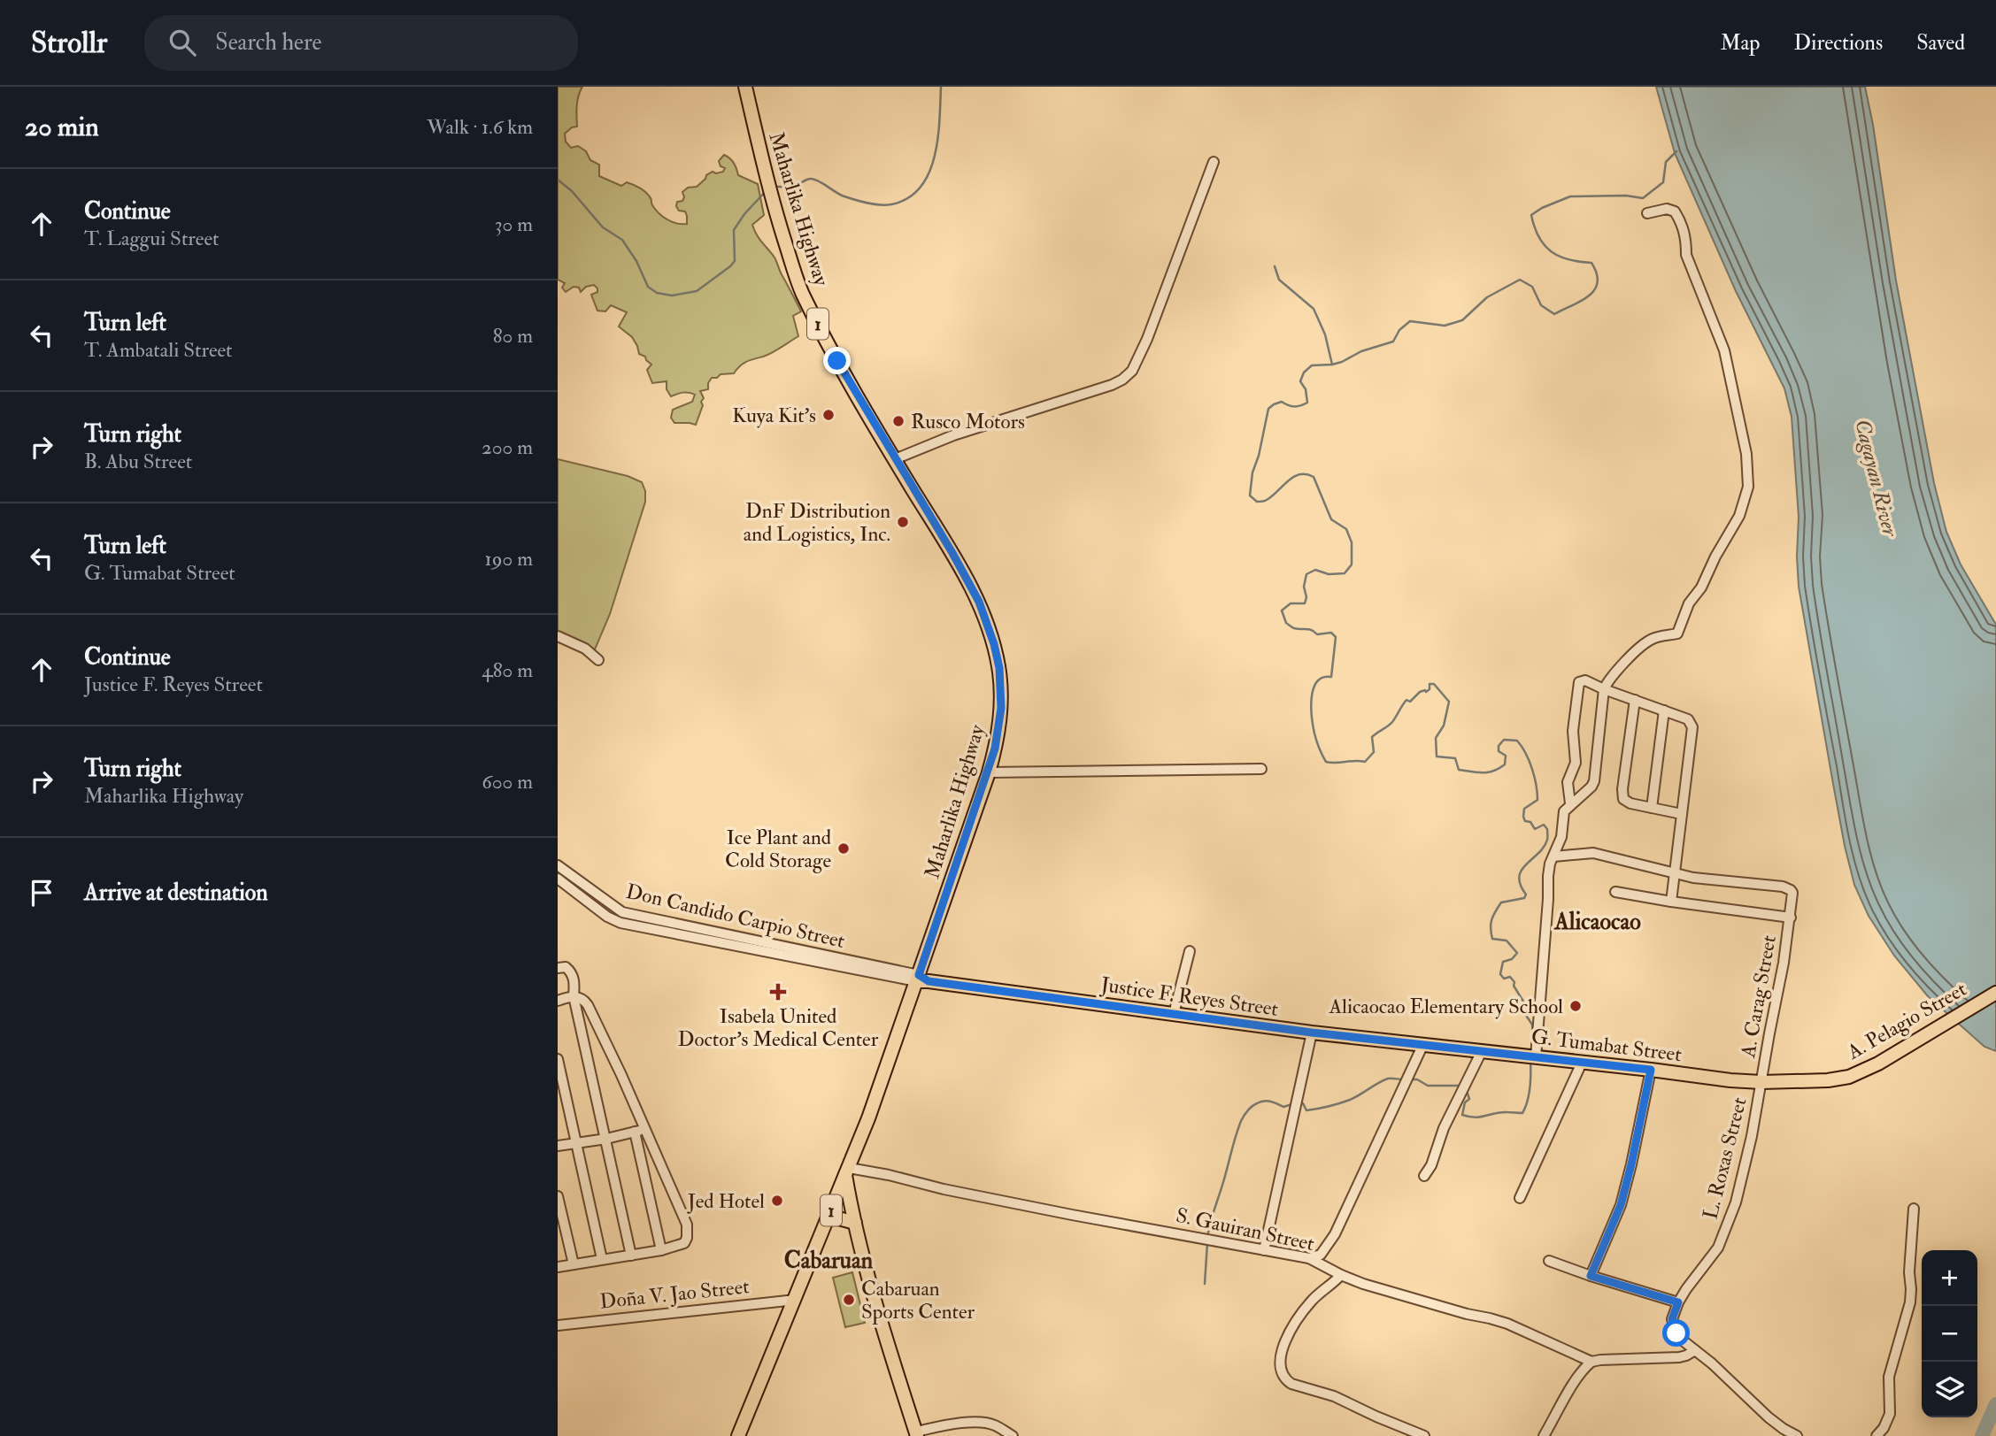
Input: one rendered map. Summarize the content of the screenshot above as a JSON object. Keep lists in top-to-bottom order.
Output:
{
  "streets": {
    "main road": [
      "Maharlika Highway",
      "1",
      "Justice F. Reyes Street",
      "A. Pelagio Street",
      "G. Tumabat Street"
    ],
    "street": [
      "Don Candido Carpio Street",
      "A. Carag Street",
      "L. Roxas Street",
      "S. Gauiran Street",
      "Doña V. Jao Street"
    ]
  },
  "crossings": [
    ["Maharlika Highway", "Don Candido Carpio Street"],
    ["Maharlika Highway", "Justice F. Reyes Street"],
    ["Maharlika Highway", "S. Gauiran Street"],
    ["Maharlika Highway", "Doña V. Jao Street"],
    ["Don Candido Carpio Street", "Justice F. Reyes Street"],
    ["Justice F. Reyes Street", "G. Tumabat Street"],
    ["A. Carag Street", "A. Pelagio Street"],
    ["A. Carag Street", "G. Tumabat Street"],
    ["A. Carag Street", "L. Roxas Street"],
    ["A. Pelagio Street", "G. Tumabat Street"],
    ["A. Pelagio Street", "L. Roxas Street"],
    ["G. Tumabat Street", "L. Roxas Street"]
  ],
  "districts": ["Alicaocao", "Cabaruan"],
  "water": ["Cagayan River"],
  "places": {
    "other": [
      "Kuya Kit's",
      "Rusco Motors",
      "DnF Distribution and Logistics, Inc.",
      "Ice Plant and Cold Storage",
      "Alicaocao Elementary School",
      "Jed Hotel",
      "Cabaruan Sports Center"
    ],
    "health": ["Isabela United Doctor's Medical Center"]
  },
  "page": {
    "header": "Strollr",
    "search": "Search here",
    "nav": ["Map", "Directions", "Saved"],
    "heading": ["20 min", "Walk · 1.6 km"],
    "list": [
      ["Continue", "T. Laggui Street", "30 m"],
      ["Turn left", "T. Ambatali Street", "80 m"],
      ["Turn right", "B. Abu Street", "200 m"],
      ["Turn left", "G. Tumabat Street", "190 m"],
      ["Continue", "Justice F. Reyes Street", "480 m"],
      ["Turn right", "Maharlika Highway", "600 m"],
      "Arrive at destination"
    ],
    "map_buttons": ["+", "−"]
  }
}
